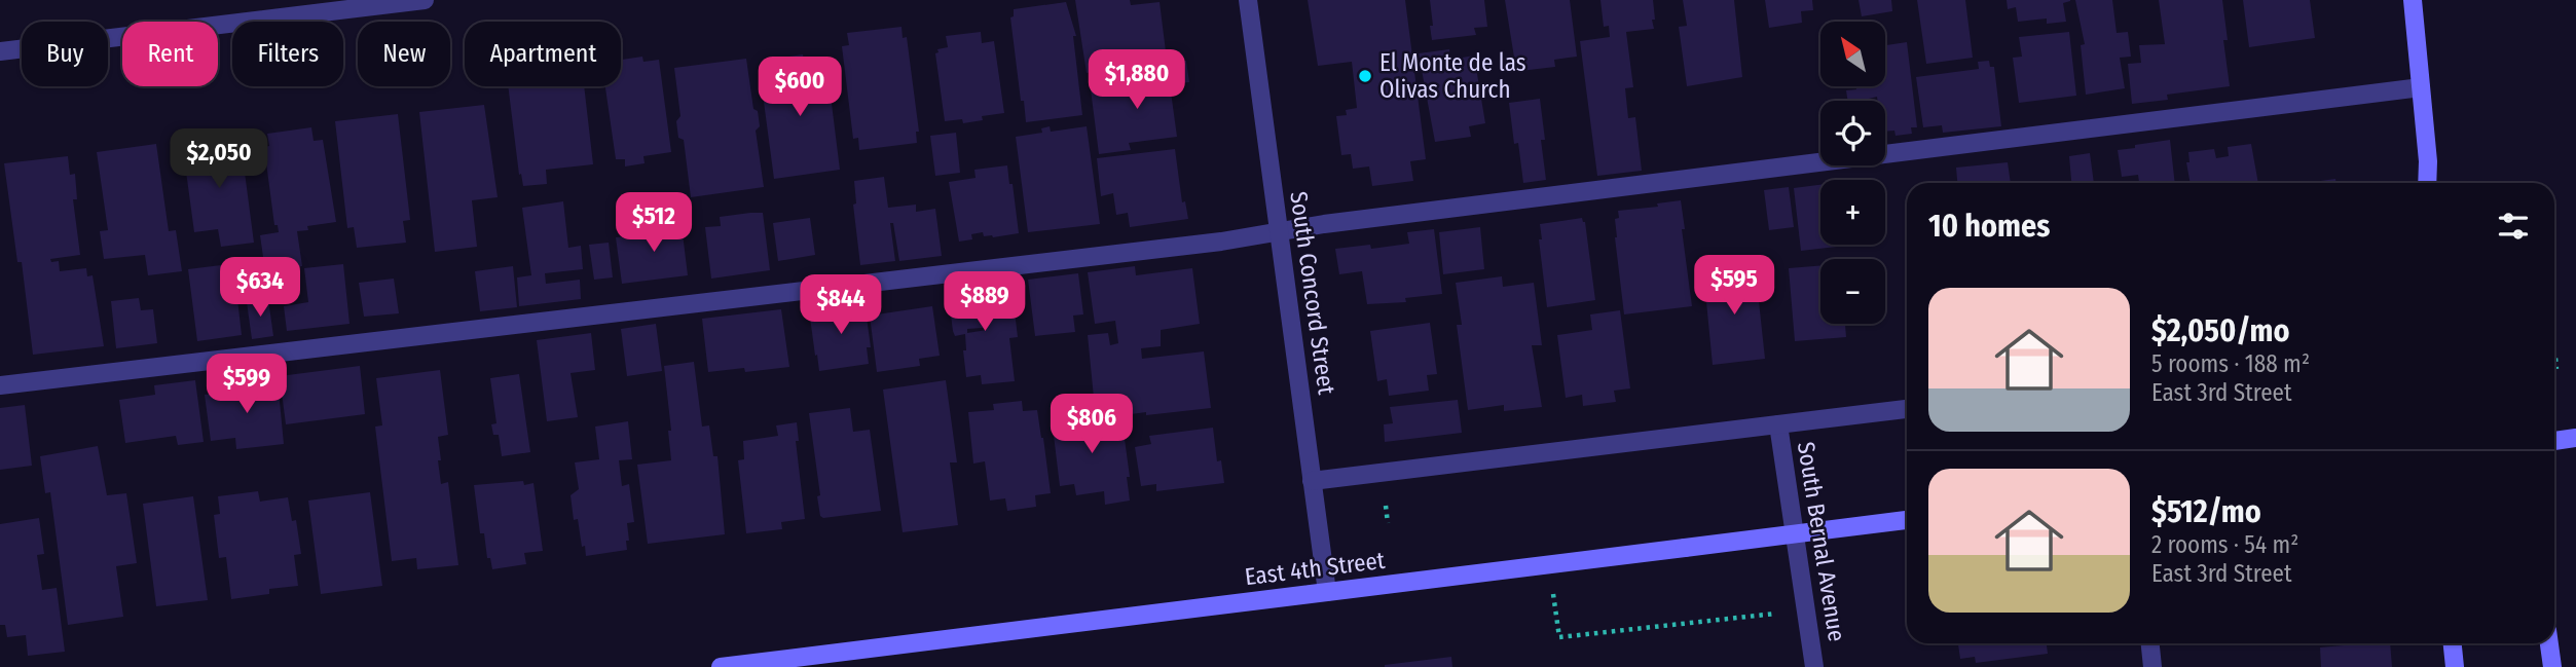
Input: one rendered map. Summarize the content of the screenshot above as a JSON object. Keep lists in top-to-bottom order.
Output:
{
  "streets": {
    "main road": ["East 4th Street"],
    "street": ["South Concord Street", "South Bernal Avenue"]
  },
  "crossings": [
    ["South Concord Street", "East 4th Street"]
  ],
  "places": ["El Monte de las Olivas Church"],
  "north": "top left",
  "page": {
    "map_buttons": ["+", "−"],
    "chip": [
      "Buy",
      "Rent",
      "Filters",
      "New",
      "Apartment"
    ],
    "price": [
      "$1,880",
      "$600",
      "$2,050",
      "$512",
      "$595",
      "$634",
      "$889",
      "$844",
      "$599",
      "$806"
    ],
    "heading": "10 homes",
    "list": [
      {
        "name": "$2,050/mo",
        "note": "5 rooms · 188 m² · East 3rd Street"
      },
      {
        "name": "$512/mo",
        "note": "2 rooms · 54 m² · East 3rd Street"
      }
    ]
  }
}
